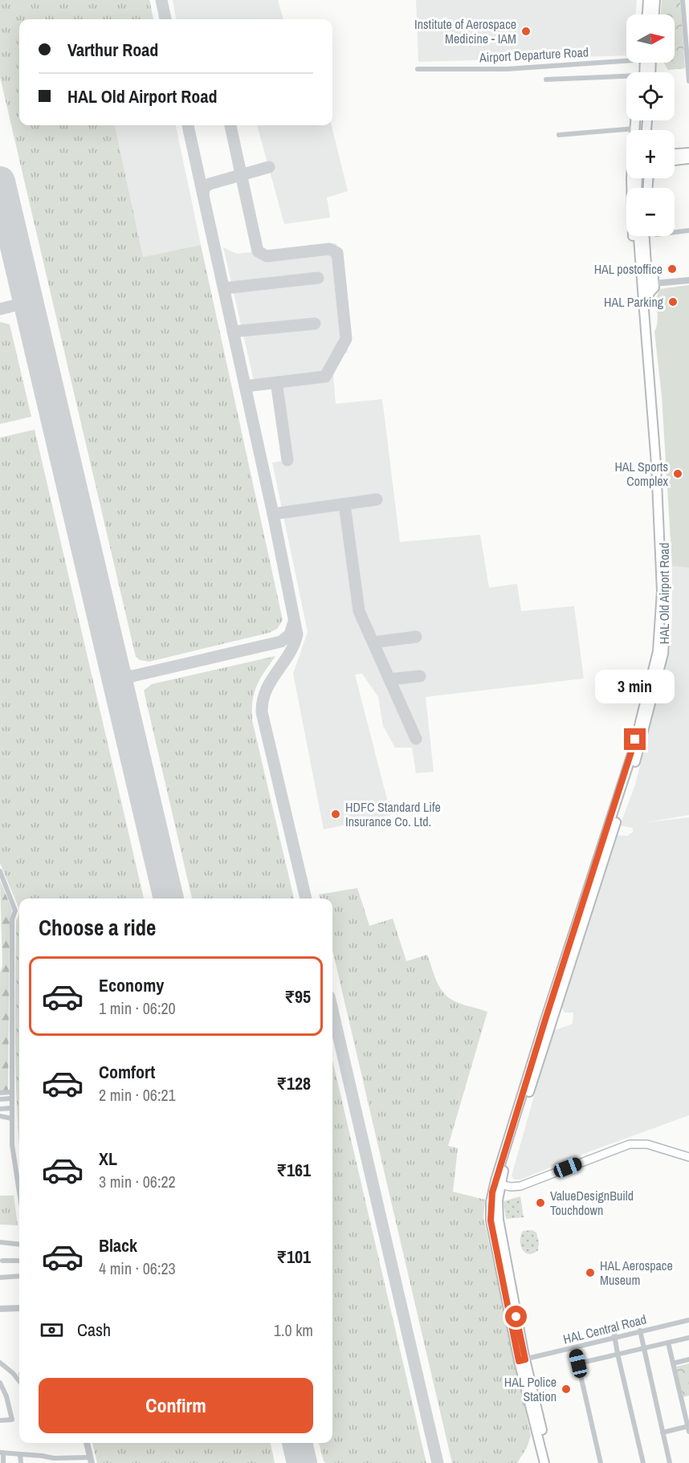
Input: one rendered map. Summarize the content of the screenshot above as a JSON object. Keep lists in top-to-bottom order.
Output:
{
  "streets": {
    "main road": ["HAL Old Airport Road"],
    "street": ["Airport Departure Road", "HAL Central Road"]
  },
  "places": [
    "Institute of Aerospace Medicine - IAM",
    "HAL postoffice",
    "HAL Parking",
    "HAL Sports Complex",
    "HDFC Standard Life Insurance Co. Ltd.",
    "ValueDesignBuild Touchdown",
    "HAL Aerospace Museum",
    "HAL Police Station"
  ],
  "north": "right",
  "page": {
    "map_buttons": ["+", "−"],
    "banner": ["Varthur Road", "HAL Old Airport Road"],
    "bubble": "3 min",
    "heading": "Choose a ride",
    "list": [
      {
        "name": "Economy",
        "note": "1 min · 06:20",
        "value": "₹95"
      },
      {
        "name": "Comfort",
        "note": "2 min · 06:21",
        "value": "₹128"
      },
      {
        "name": "XL",
        "note": "3 min · 06:22",
        "value": "₹161"
      },
      {
        "name": "Black",
        "note": "4 min · 06:23",
        "value": "₹101"
      }
    ],
    "pay": ["Cash", "1.0 km"],
    "buttons": "Confirm"
  }
}
